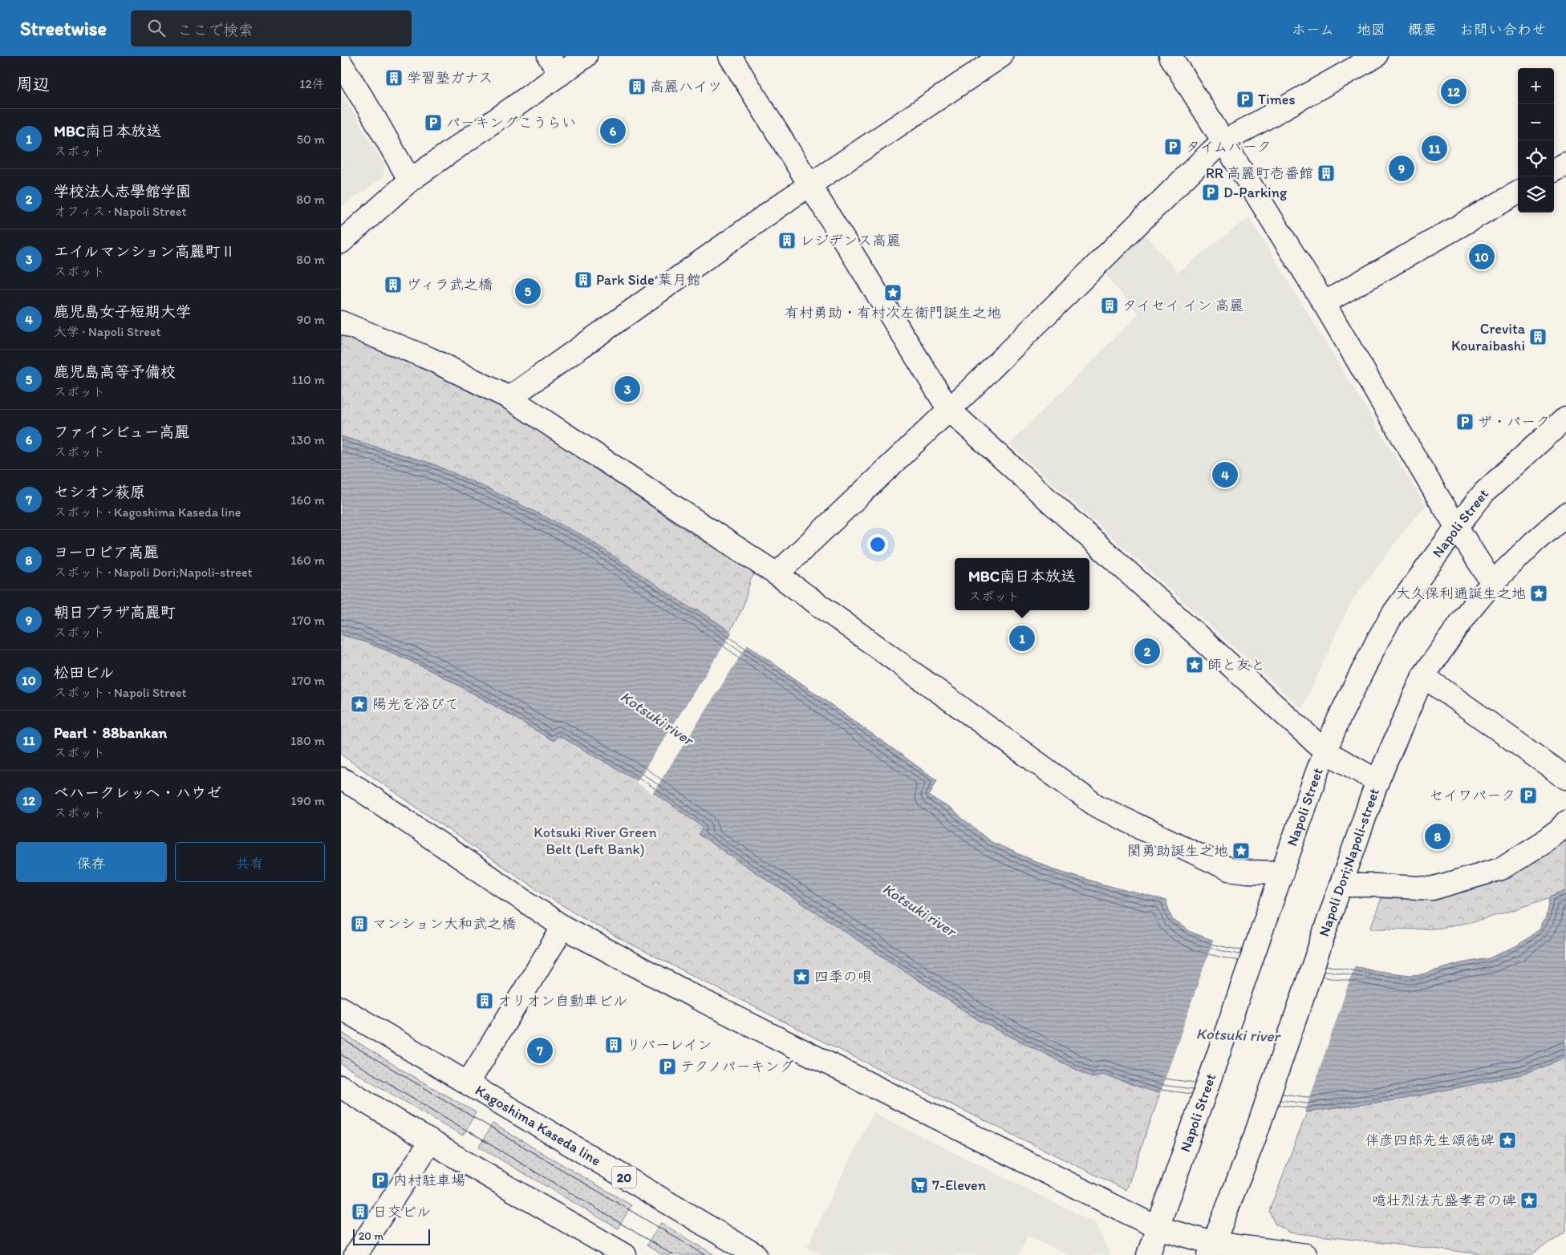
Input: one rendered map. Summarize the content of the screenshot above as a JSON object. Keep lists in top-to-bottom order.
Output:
{
  "streets": {
    "street": [
      "Napoli Street",
      "Napoli Dori;Napoli-street",
      "Kagoshima Kaseda line",
      "20"
    ]
  },
  "water": ["Kotsuki river"],
  "parks": ["Kotsuki River Green Belt (Left Bank)"],
  "places": {
    "building": [
      "学習塾ガナス",
      "高麗ハイツ",
      "RR 高麗町壱番館",
      "レジデンス高麗",
      "Park Side 葉月館",
      "ヴィラ武之橋",
      "タイセイ イン 高麗",
      "Crevita Kouraibashi",
      "マンション大和武之橋",
      "オリオン自動車ビル",
      "リバーレイン",
      "日交ビル"
    ],
    "parking": [
      "Times",
      "パーキングこうらい",
      "タイムパーク",
      "D-Parking",
      "ザ・パーク",
      "セイワパーク",
      "テクノパーキング",
      "内村駐車場"
    ],
    "place": [
      "有村勇助・有村次左衛門誕生之地",
      "大久保利通誕生之地",
      "師と友と",
      "陽光を浴びて",
      "関勇助誕生之地",
      "四季の唄",
      "伴彦四郎先生頌徳碑",
      "噫壮烈法亢盛孝君の碑"
    ],
    "supermarket": ["7-Eleven"]
  },
  "scale_bar": "20 m",
  "page": {
    "header": "Streetwise",
    "search": "ここで検索",
    "nav": [
      "ホーム",
      "地図",
      "概要",
      "お問い合わせ"
    ],
    "heading": ["周辺", "12件"],
    "map_buttons": ["+", "−"],
    "pins": [
      "12",
      "6",
      "11",
      "9",
      "10",
      "5",
      "3",
      "4",
      "1",
      "2",
      "8",
      "7"
    ],
    "list": [
      {
        "mark": "1",
        "name": "MBC南日本放送",
        "note": "スポット",
        "value": "50 m"
      },
      {
        "mark": "2",
        "name": "学校法人志學館学園",
        "note": "オフィス · Napoli Street",
        "value": "80 m"
      },
      {
        "mark": "3",
        "name": "エイルマンション高麗町Ⅱ",
        "note": "スポット",
        "value": "80 m"
      },
      {
        "mark": "4",
        "name": "鹿児島女子短期大学",
        "note": "大学 · Napoli Street",
        "value": "90 m"
      },
      {
        "mark": "5",
        "name": "鹿児島高等予備校",
        "note": "スポット",
        "value": "110 m"
      },
      {
        "mark": "6",
        "name": "ファインビュー高麗",
        "note": "スポット",
        "value": "130 m"
      },
      {
        "mark": "7",
        "name": "セシオン萩原",
        "note": "スポット · Kagoshima Kaseda line",
        "value": "160 m"
      },
      {
        "mark": "8",
        "name": "ヨーロピア高麗",
        "note": "スポット · Napoli Dori;Napoli-street",
        "value": "160 m"
      },
      {
        "mark": "9",
        "name": "朝日プラザ高麗町",
        "note": "スポット",
        "value": "170 m"
      },
      {
        "mark": "10",
        "name": "松田ビル",
        "note": "スポット · Napoli Street",
        "value": "170 m"
      },
      {
        "mark": "11",
        "name": "Pearl・88bankan",
        "note": "スポット",
        "value": "180 m"
      },
      {
        "mark": "12",
        "name": "ベハークレッヘ・ハウゼ",
        "note": "スポット",
        "value": "190 m"
      }
    ],
    "popup": ["MBC南日本放送", "スポット"],
    "buttons": ["保存", "共有"],
    "scale": "20 m"
  }
}
